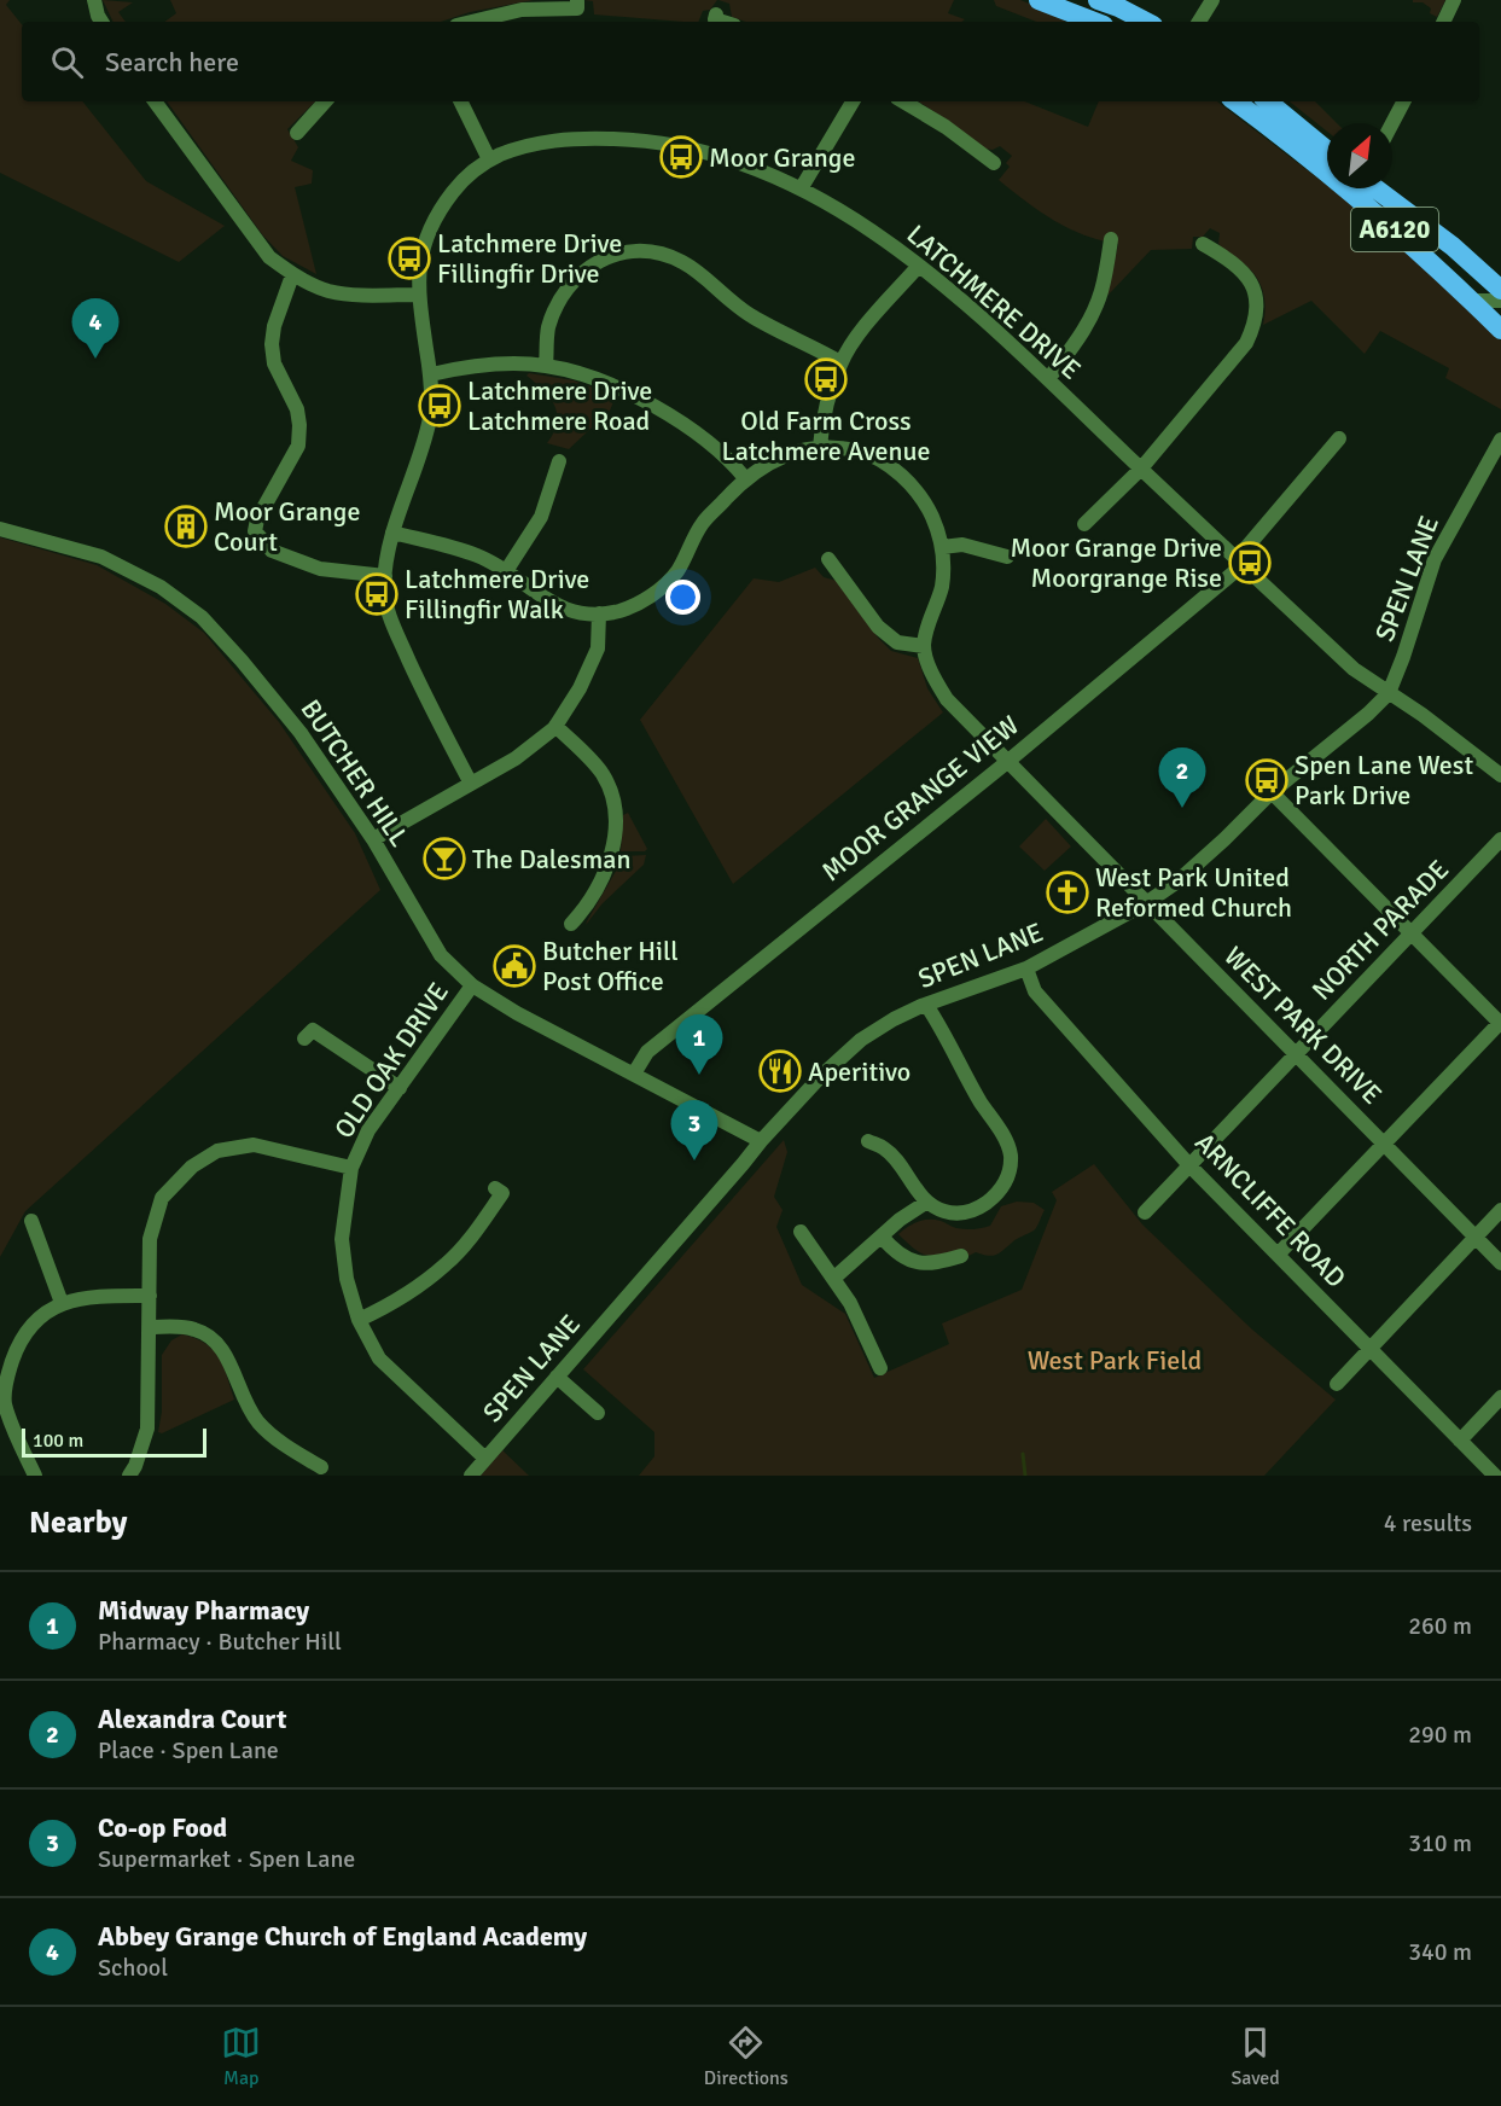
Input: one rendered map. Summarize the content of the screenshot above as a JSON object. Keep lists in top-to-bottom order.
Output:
{
  "streets": {
    "highway": ["A6120"],
    "street": [
      "LATCHMERE DRIVE",
      "SPEN LANE",
      "BUTCHER HILL",
      "MOOR GRANGE VIEW",
      "NORTH PARADE",
      "WEST PARK DRIVE",
      "OLD OAK DRIVE",
      "ARNCLIFFE ROAD"
    ]
  },
  "crossings": [
    ["LATCHMERE DRIVE", "SPEN LANE"],
    ["LATCHMERE DRIVE", "MOOR GRANGE VIEW"],
    ["SPEN LANE", "BUTCHER HILL"],
    ["SPEN LANE", "WEST PARK DRIVE"],
    ["SPEN LANE", "OLD OAK DRIVE"],
    ["SPEN LANE", "ARNCLIFFE ROAD"],
    ["BUTCHER HILL", "MOOR GRANGE VIEW"],
    ["BUTCHER HILL", "OLD OAK DRIVE"],
    ["MOOR GRANGE VIEW", "WEST PARK DRIVE"],
    ["NORTH PARADE", "WEST PARK DRIVE"],
    ["NORTH PARADE", "ARNCLIFFE ROAD"]
  ],
  "parks": ["West Park Field"],
  "places": {
    "bus stop": [
      "Moor Grange",
      "Latchmere Drive Fillingfir Drive",
      "Old Farm Cross Latchmere Avenue",
      "Latchmere Drive Latchmere Road",
      "Moor Grange Drive Moorgrange Rise",
      "Latchmere Drive Fillingfir Walk",
      "Spen Lane West Park Drive"
    ],
    "building": ["Moor Grange Court"],
    "bar": ["The Dalesman"],
    "church": ["West Park United Reformed Church"],
    "public building": ["Butcher Hill Post Office"],
    "restaurant": ["Aperitivo"]
  },
  "scale_bar": "100 m",
  "north": "top right",
  "page": {
    "search": "Search here",
    "pins": [
      "4",
      "2",
      "1",
      "3"
    ],
    "scale": "100 m",
    "heading": ["Nearby", "4 results"],
    "list": [
      {
        "mark": "1",
        "name": "Midway Pharmacy",
        "note": "Pharmacy · Butcher Hill",
        "value": "260 m"
      },
      {
        "mark": "2",
        "name": "Alexandra Court",
        "note": "Place · Spen Lane",
        "value": "290 m"
      },
      {
        "mark": "3",
        "name": "Co-op Food",
        "note": "Supermarket · Spen Lane",
        "value": "310 m"
      },
      {
        "mark": "4",
        "name": "Abbey Grange Church of England Academy",
        "note": "School",
        "value": "340 m"
      }
    ],
    "nav": ["Map", "Directions", "Saved"]
  }
}
